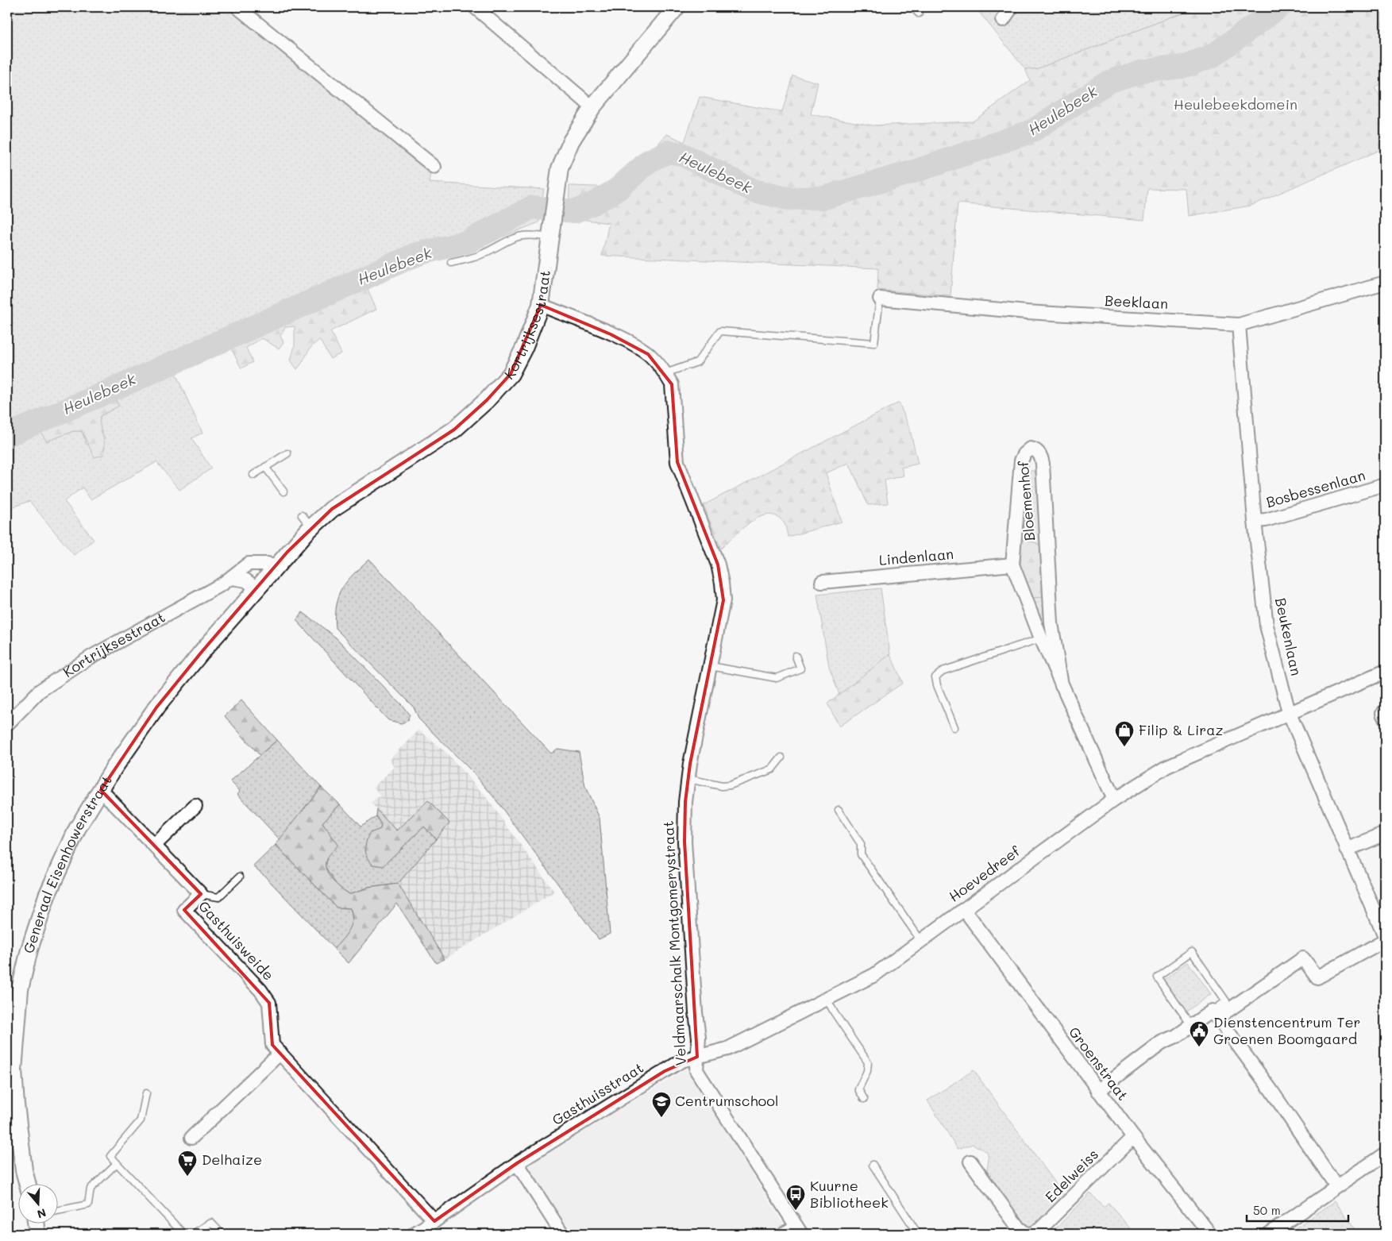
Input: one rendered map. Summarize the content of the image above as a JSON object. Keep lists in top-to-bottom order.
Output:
{
  "streets": {
    "street": [
      "Beeklaan",
      "Kortrijksestraat",
      "Bosbessenlaan",
      "Bloemenhof",
      "Lindenlaan",
      "Beukenlaan",
      "Generaal Eisenhowerstraat",
      "Hoevedreef",
      "Gasthuisweide",
      "Veldmaarschalk Montgomerystraat",
      "Groenstraat",
      "Gasthuisstraat",
      "Edelweiss"
    ]
  },
  "crossings": [
    ["Beeklaan", "Beukenlaan"],
    ["Kortrijksestraat", "Generaal Eisenhowerstraat"],
    ["Kortrijksestraat", "Veldmaarschalk Montgomerystraat"],
    ["Bosbessenlaan", "Beukenlaan"],
    ["Bloemenhof", "Lindenlaan"],
    ["Bloemenhof", "Hoevedreef"],
    ["Beukenlaan", "Hoevedreef"],
    ["Generaal Eisenhowerstraat", "Gasthuisweide"],
    ["Hoevedreef", "Veldmaarschalk Montgomerystraat"],
    ["Hoevedreef", "Groenstraat"],
    ["Hoevedreef", "Gasthuisstraat"],
    ["Gasthuisweide", "Gasthuisstraat"],
    ["Veldmaarschalk Montgomerystraat", "Gasthuisstraat"],
    ["Groenstraat", "Edelweiss"]
  ],
  "water": ["Heulebeek"],
  "parks": ["Heulebeekdomein"],
  "places": {
    "shop": ["Filip & Liraz"],
    "public building": ["Dienstencentrum Ter Groenen Boomgaard"],
    "school or university": ["Centrumschool"],
    "supermarket": ["Delhaize"],
    "bus stop": ["Kuurne Bibliotheek"]
  },
  "scale_bar": "50 m",
  "north": "bottom"
}
